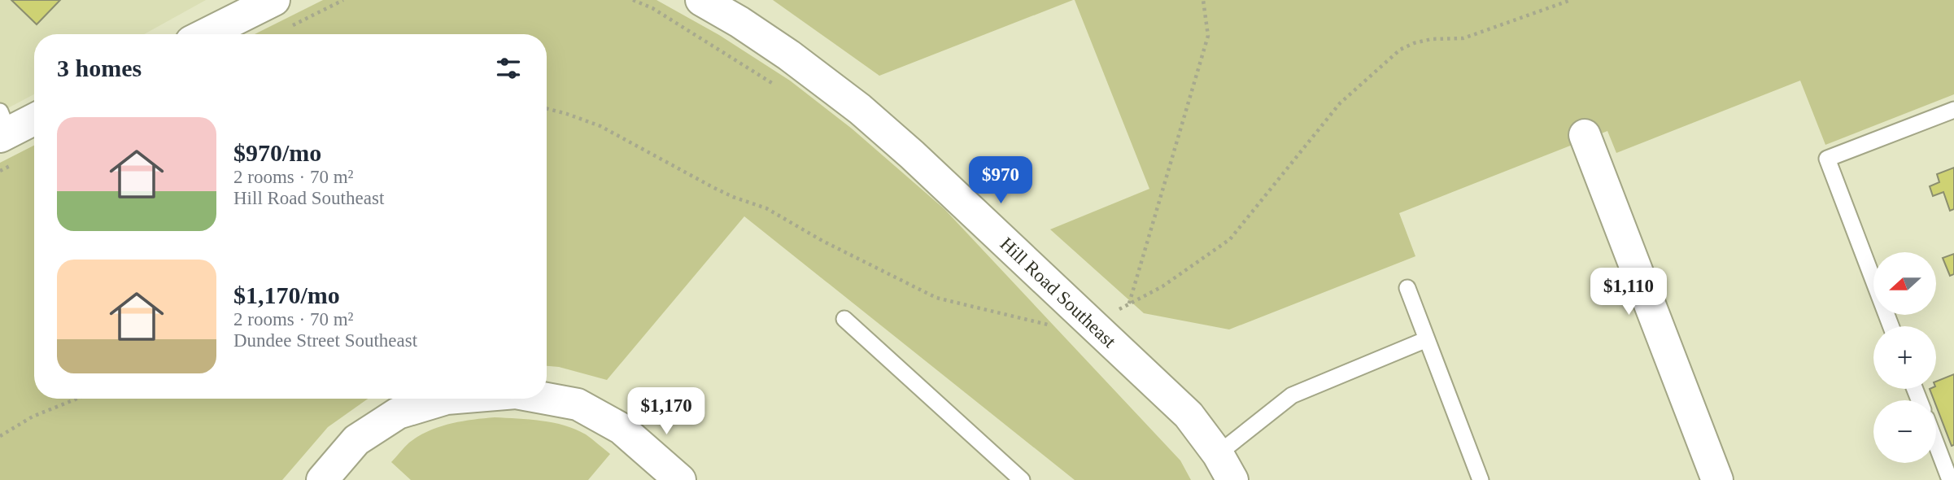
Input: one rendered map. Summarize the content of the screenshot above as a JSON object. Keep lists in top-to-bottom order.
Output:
{
  "streets": {
    "street": ["Hill Road Southeast"]
  },
  "north": "left",
  "page": {
    "heading": "3 homes",
    "list": [
      {
        "name": "$970/mo",
        "note": "2 rooms · 70 m² · Hill Road Southeast"
      },
      {
        "name": "$1,170/mo",
        "note": "2 rooms · 70 m² · Dundee Street Southeast"
      }
    ],
    "price": ["$970", "$1,110", "$1,170"],
    "map_buttons": ["+", "−"]
  }
}
